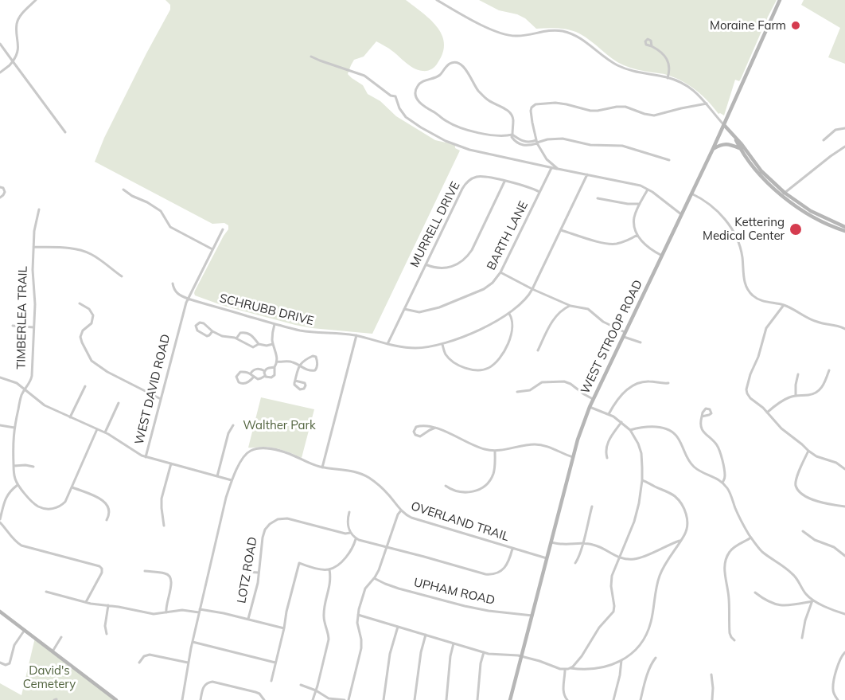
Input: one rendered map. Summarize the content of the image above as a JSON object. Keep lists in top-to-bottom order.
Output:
{
  "streets": {
    "main road": ["WEST STROOP ROAD"],
    "street": [
      "MURRELL DRIVE",
      "BARTH LANE",
      "SCHRUBB DRIVE",
      "TIMBERLEA TRAIL",
      "WEST DAVID ROAD",
      "OVERLAND TRAIL",
      "LOTZ ROAD",
      "UPHAM ROAD"
    ]
  },
  "crossings": [
    ["MURRELL DRIVE", "BARTH LANE"],
    ["MURRELL DRIVE", "SCHRUBB DRIVE"],
    ["SCHRUBB DRIVE", "WEST DAVID ROAD"],
    ["WEST STROOP ROAD", "OVERLAND TRAIL"],
    ["WEST STROOP ROAD", "UPHAM ROAD"],
    ["WEST DAVID ROAD", "OVERLAND TRAIL"]
  ],
  "parks": ["Walther Park", "David's Cemetery"],
  "places": ["Moraine Farm", "Kettering Medical Center"]
}
